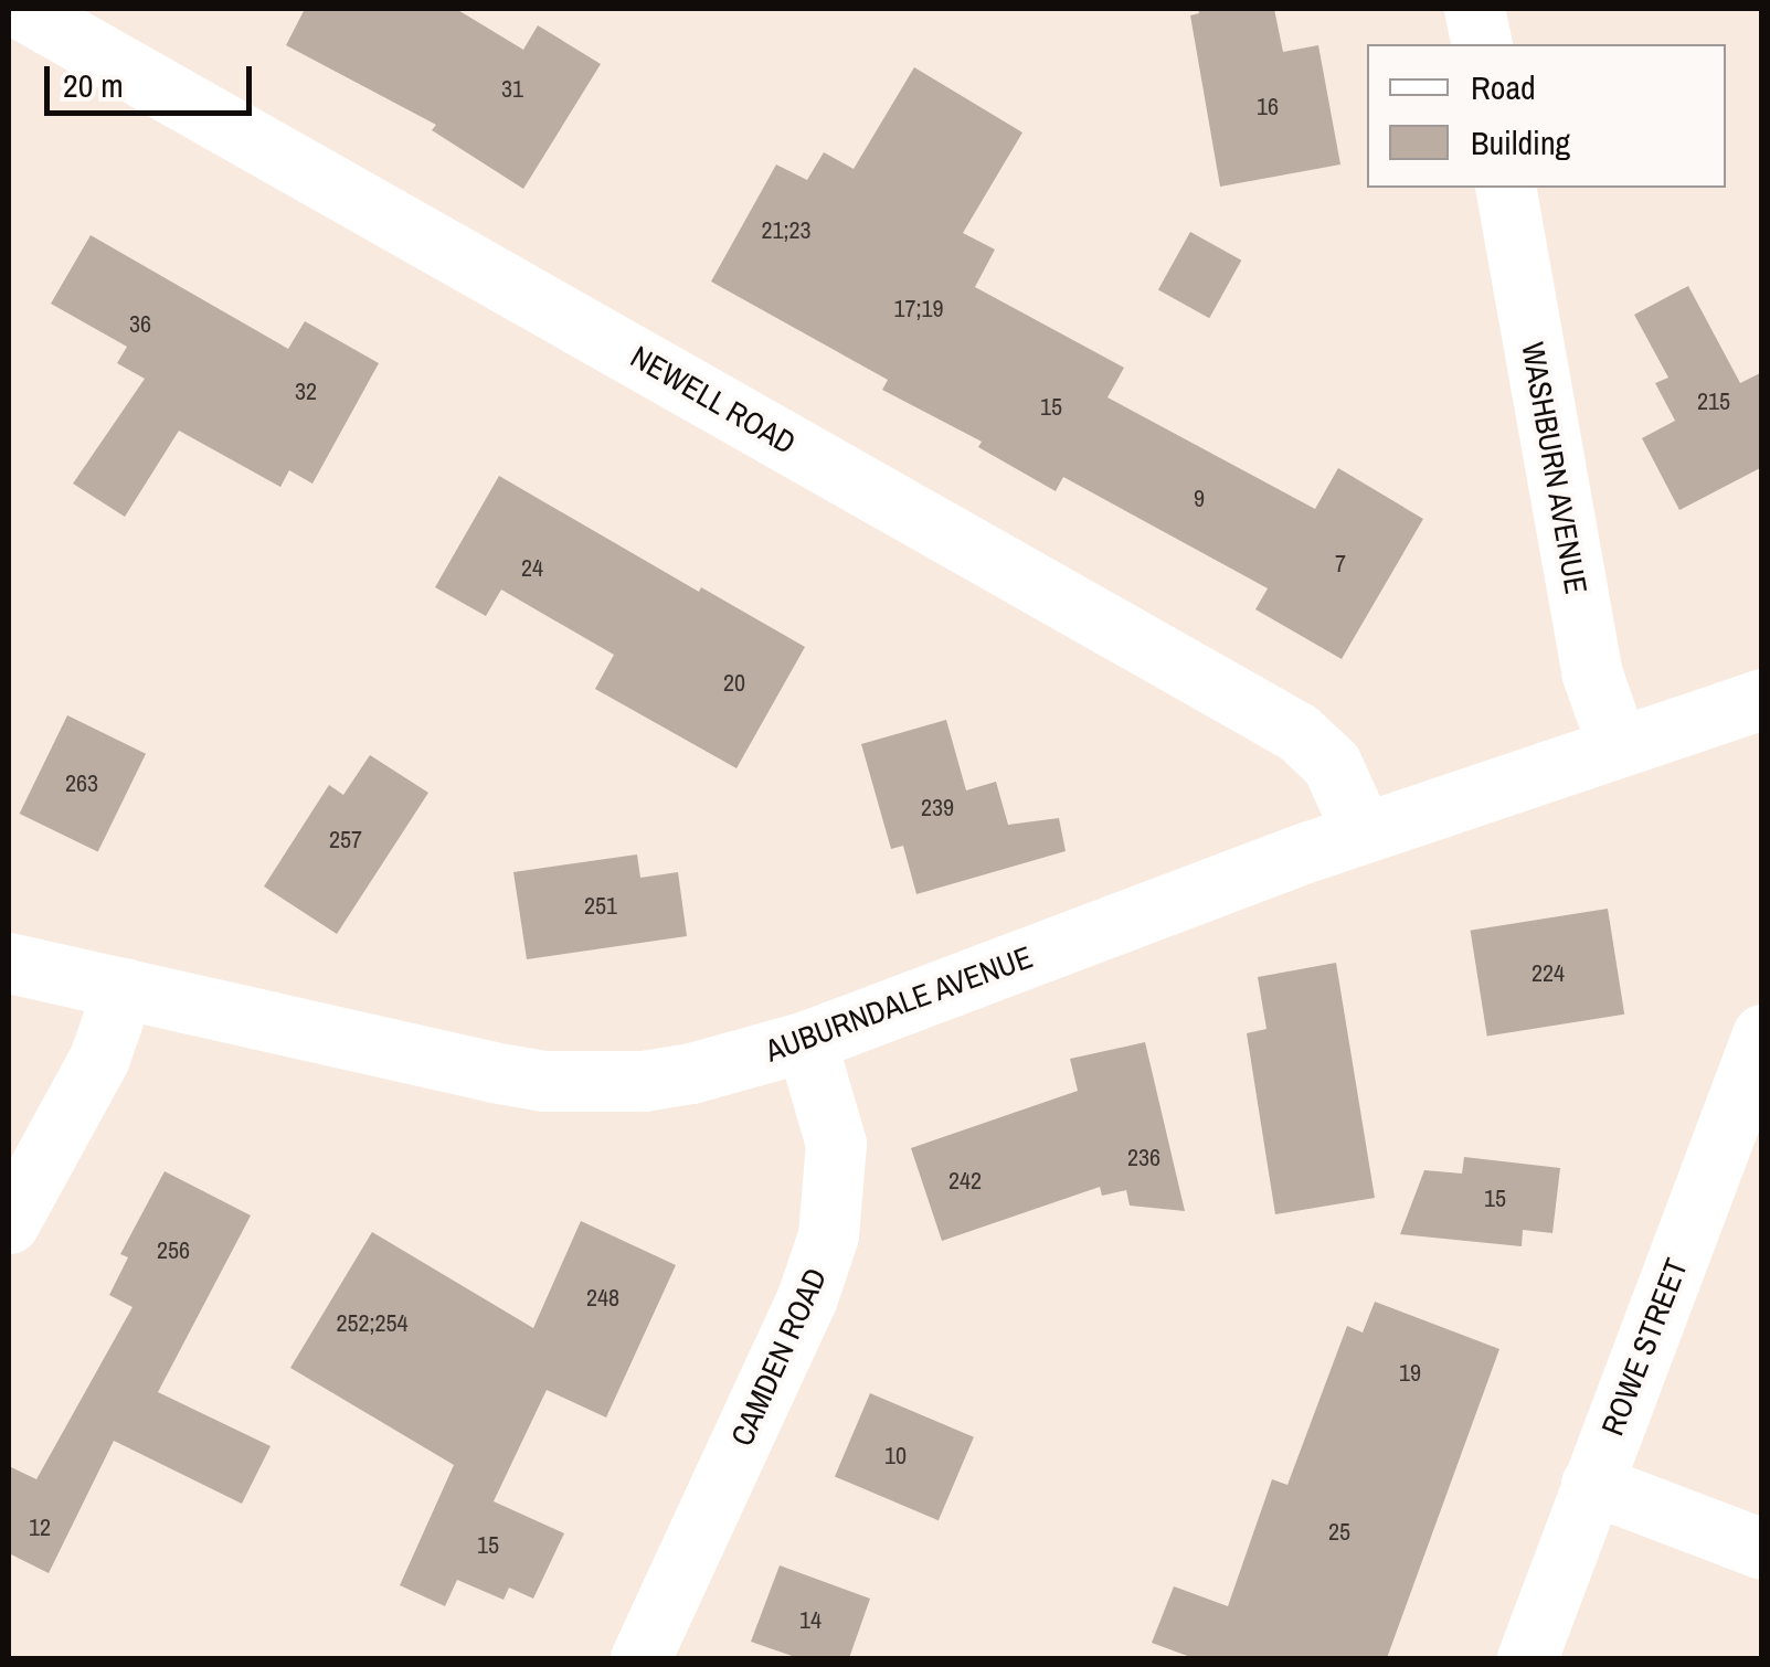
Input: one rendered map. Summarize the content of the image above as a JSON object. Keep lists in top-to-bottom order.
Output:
{
  "streets": {
    "street": [
      "NEWELL ROAD",
      "WASHBURN AVENUE",
      "AUBURNDALE AVENUE",
      "ROWE STREET",
      "CAMDEN ROAD"
    ]
  },
  "crossings": [
    ["NEWELL ROAD", "AUBURNDALE AVENUE"],
    ["WASHBURN AVENUE", "AUBURNDALE AVENUE"],
    ["AUBURNDALE AVENUE", "CAMDEN ROAD"]
  ],
  "house_numbers": [
    "31",
    "16",
    "21;23",
    "17;19",
    "36",
    "32",
    "215",
    "15",
    "9",
    "7",
    "24",
    "20",
    "263",
    "239",
    "257",
    "251",
    "224",
    "236",
    "242",
    "15",
    "256",
    "248",
    "252;254",
    "19",
    "10",
    "12",
    "25",
    "15",
    "14"
  ],
  "legend": ["Road", "Building"],
  "scale_bar": "20 m"
}
